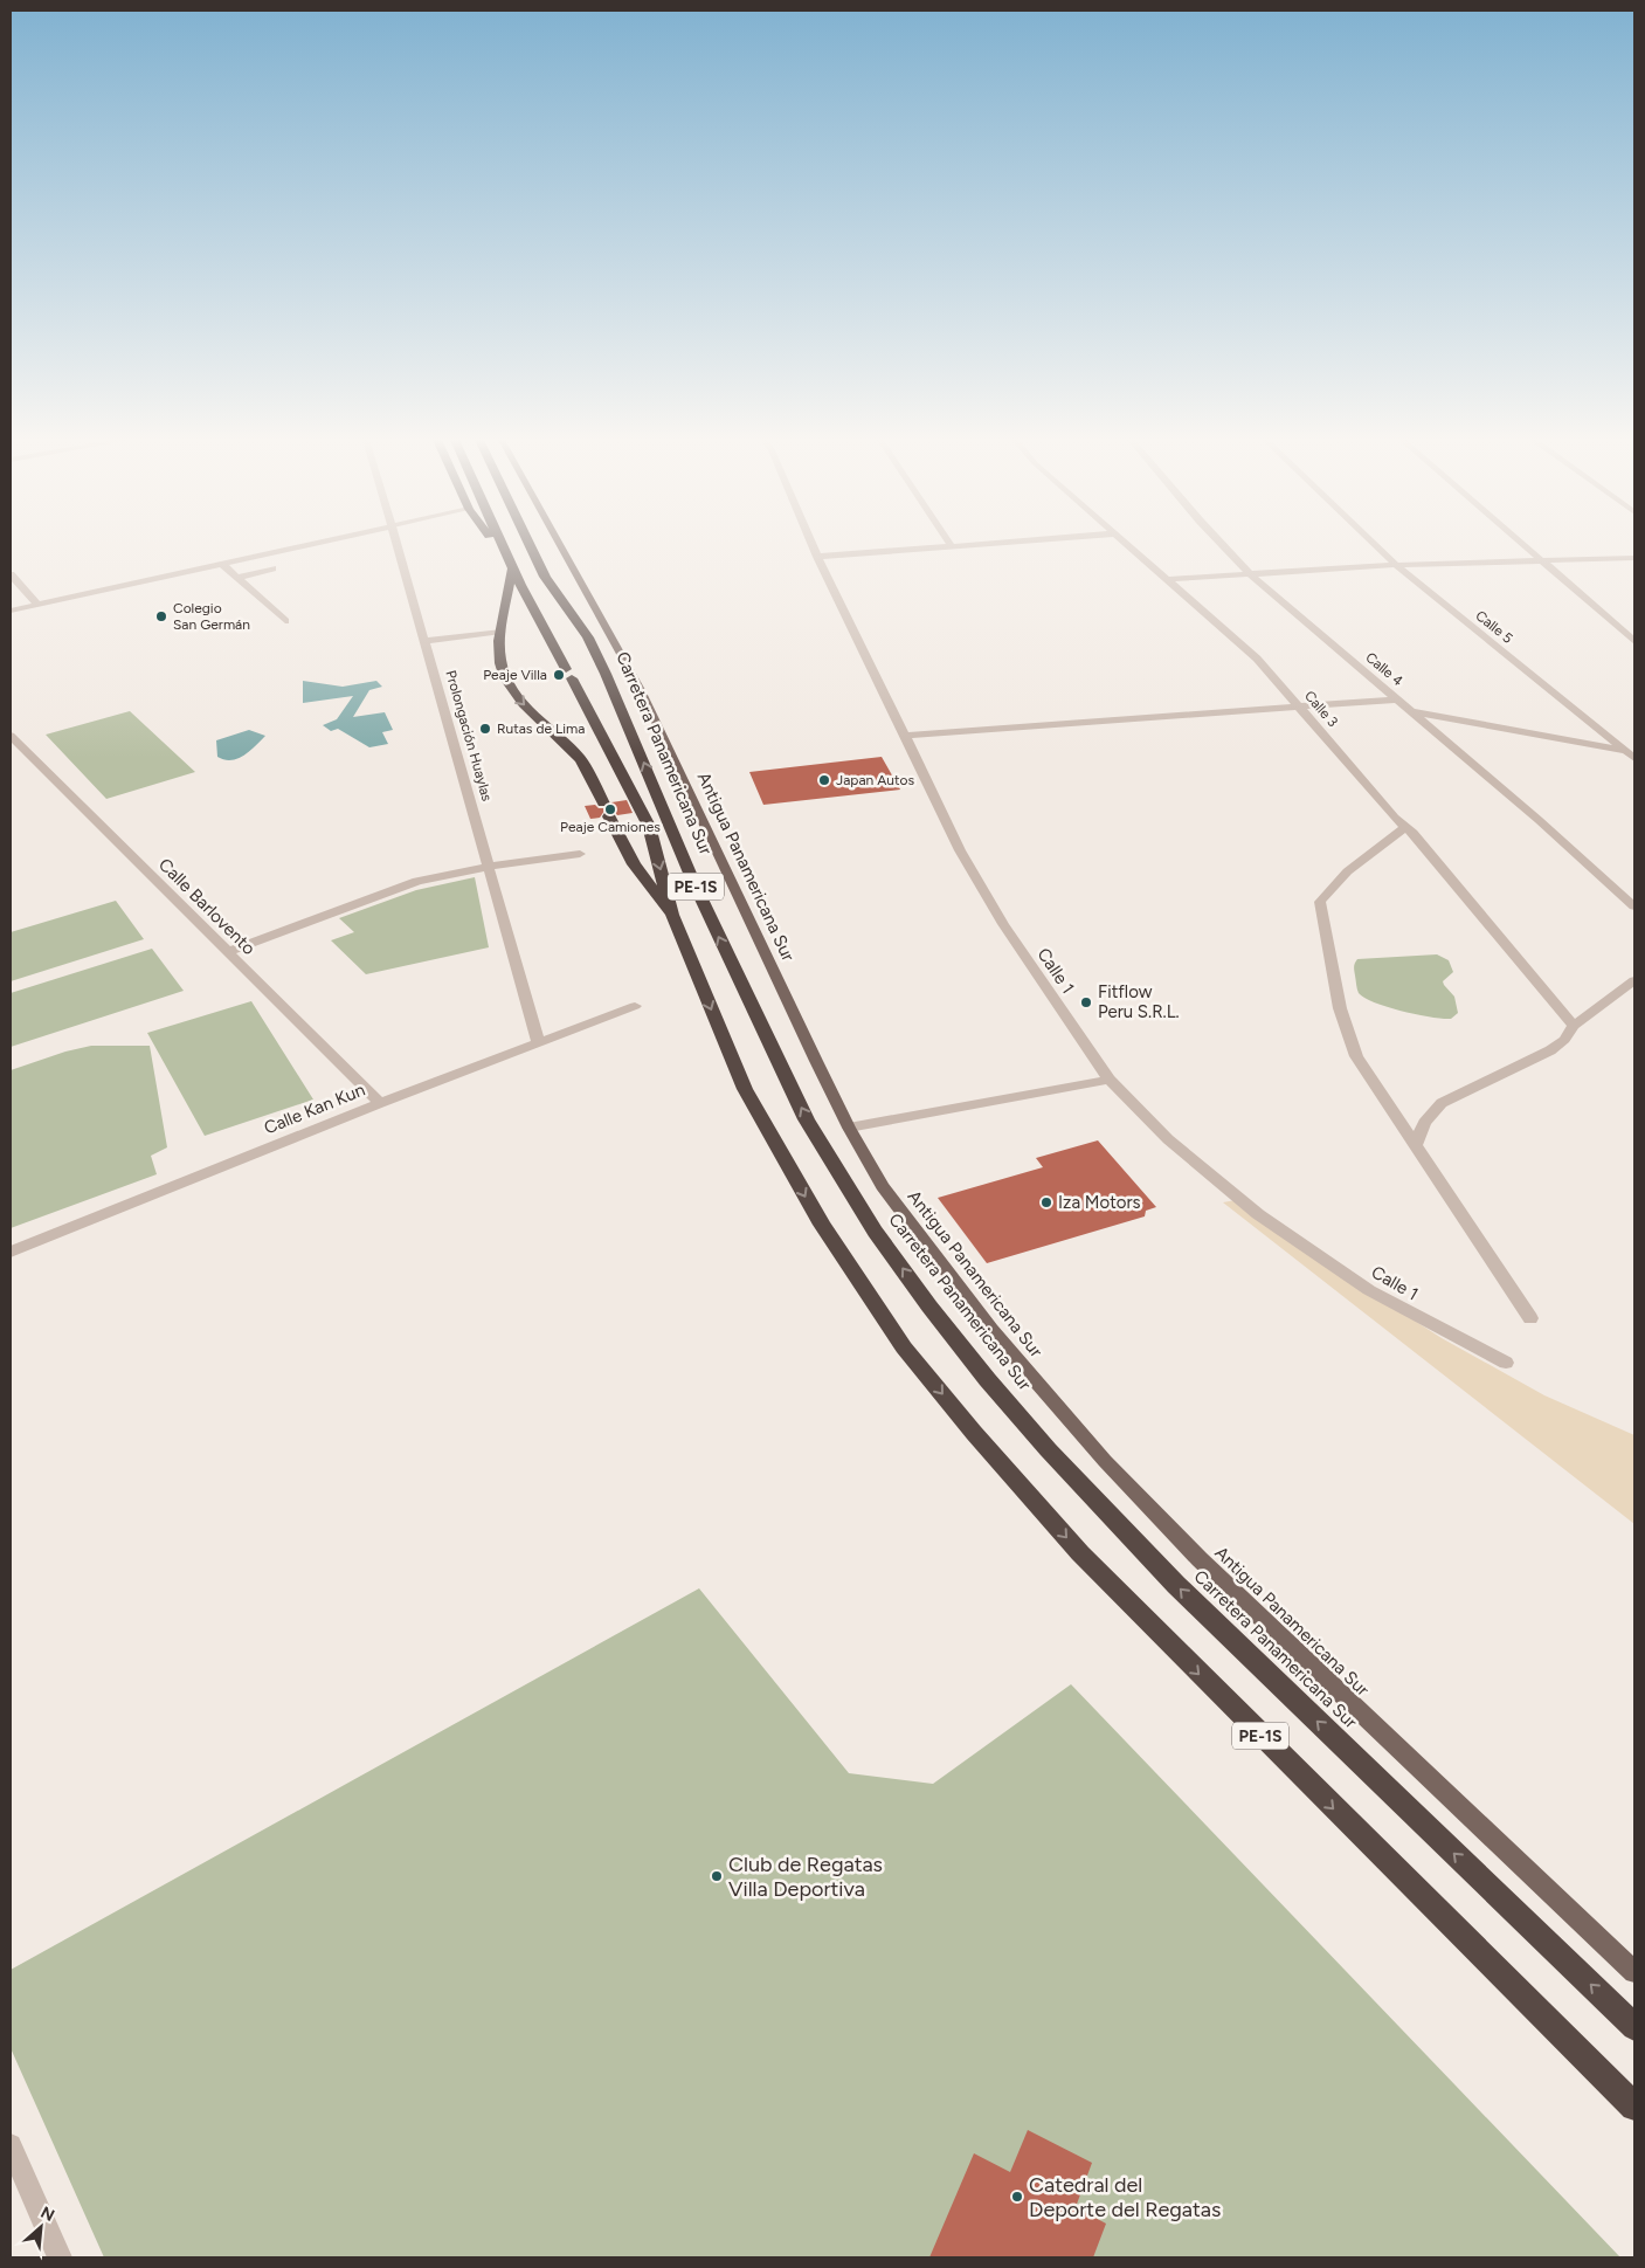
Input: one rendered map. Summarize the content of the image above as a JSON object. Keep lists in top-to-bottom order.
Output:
{
  "streets": {
    "highway": ["Carretera Panamericana Sur", "PE-1S"],
    "main road": ["Antigua Panamericana Sur"],
    "street": [
      "Calle 5",
      "Calle 4",
      "Calle 3",
      "Prolongación Huaylas",
      "Calle Barlovento",
      "Calle 1",
      "Calle Kan Kun"
    ]
  },
  "crossings": [
    ["Prolongación Huaylas", "Calle Kan Kun"],
    ["Calle Barlovento", "Calle Kan Kun"]
  ],
  "places": [
    "Colegio San Germán",
    "Peaje Villa",
    "Rutas de Lima",
    "Japan Autos",
    "Peaje Camiones",
    "Fitflow Peru S.R.L.",
    "Iza Motors",
    "Club de Regatas Villa Deportiva",
    "Catedral del Deporte del Regatas"
  ],
  "north": "top right"
}
